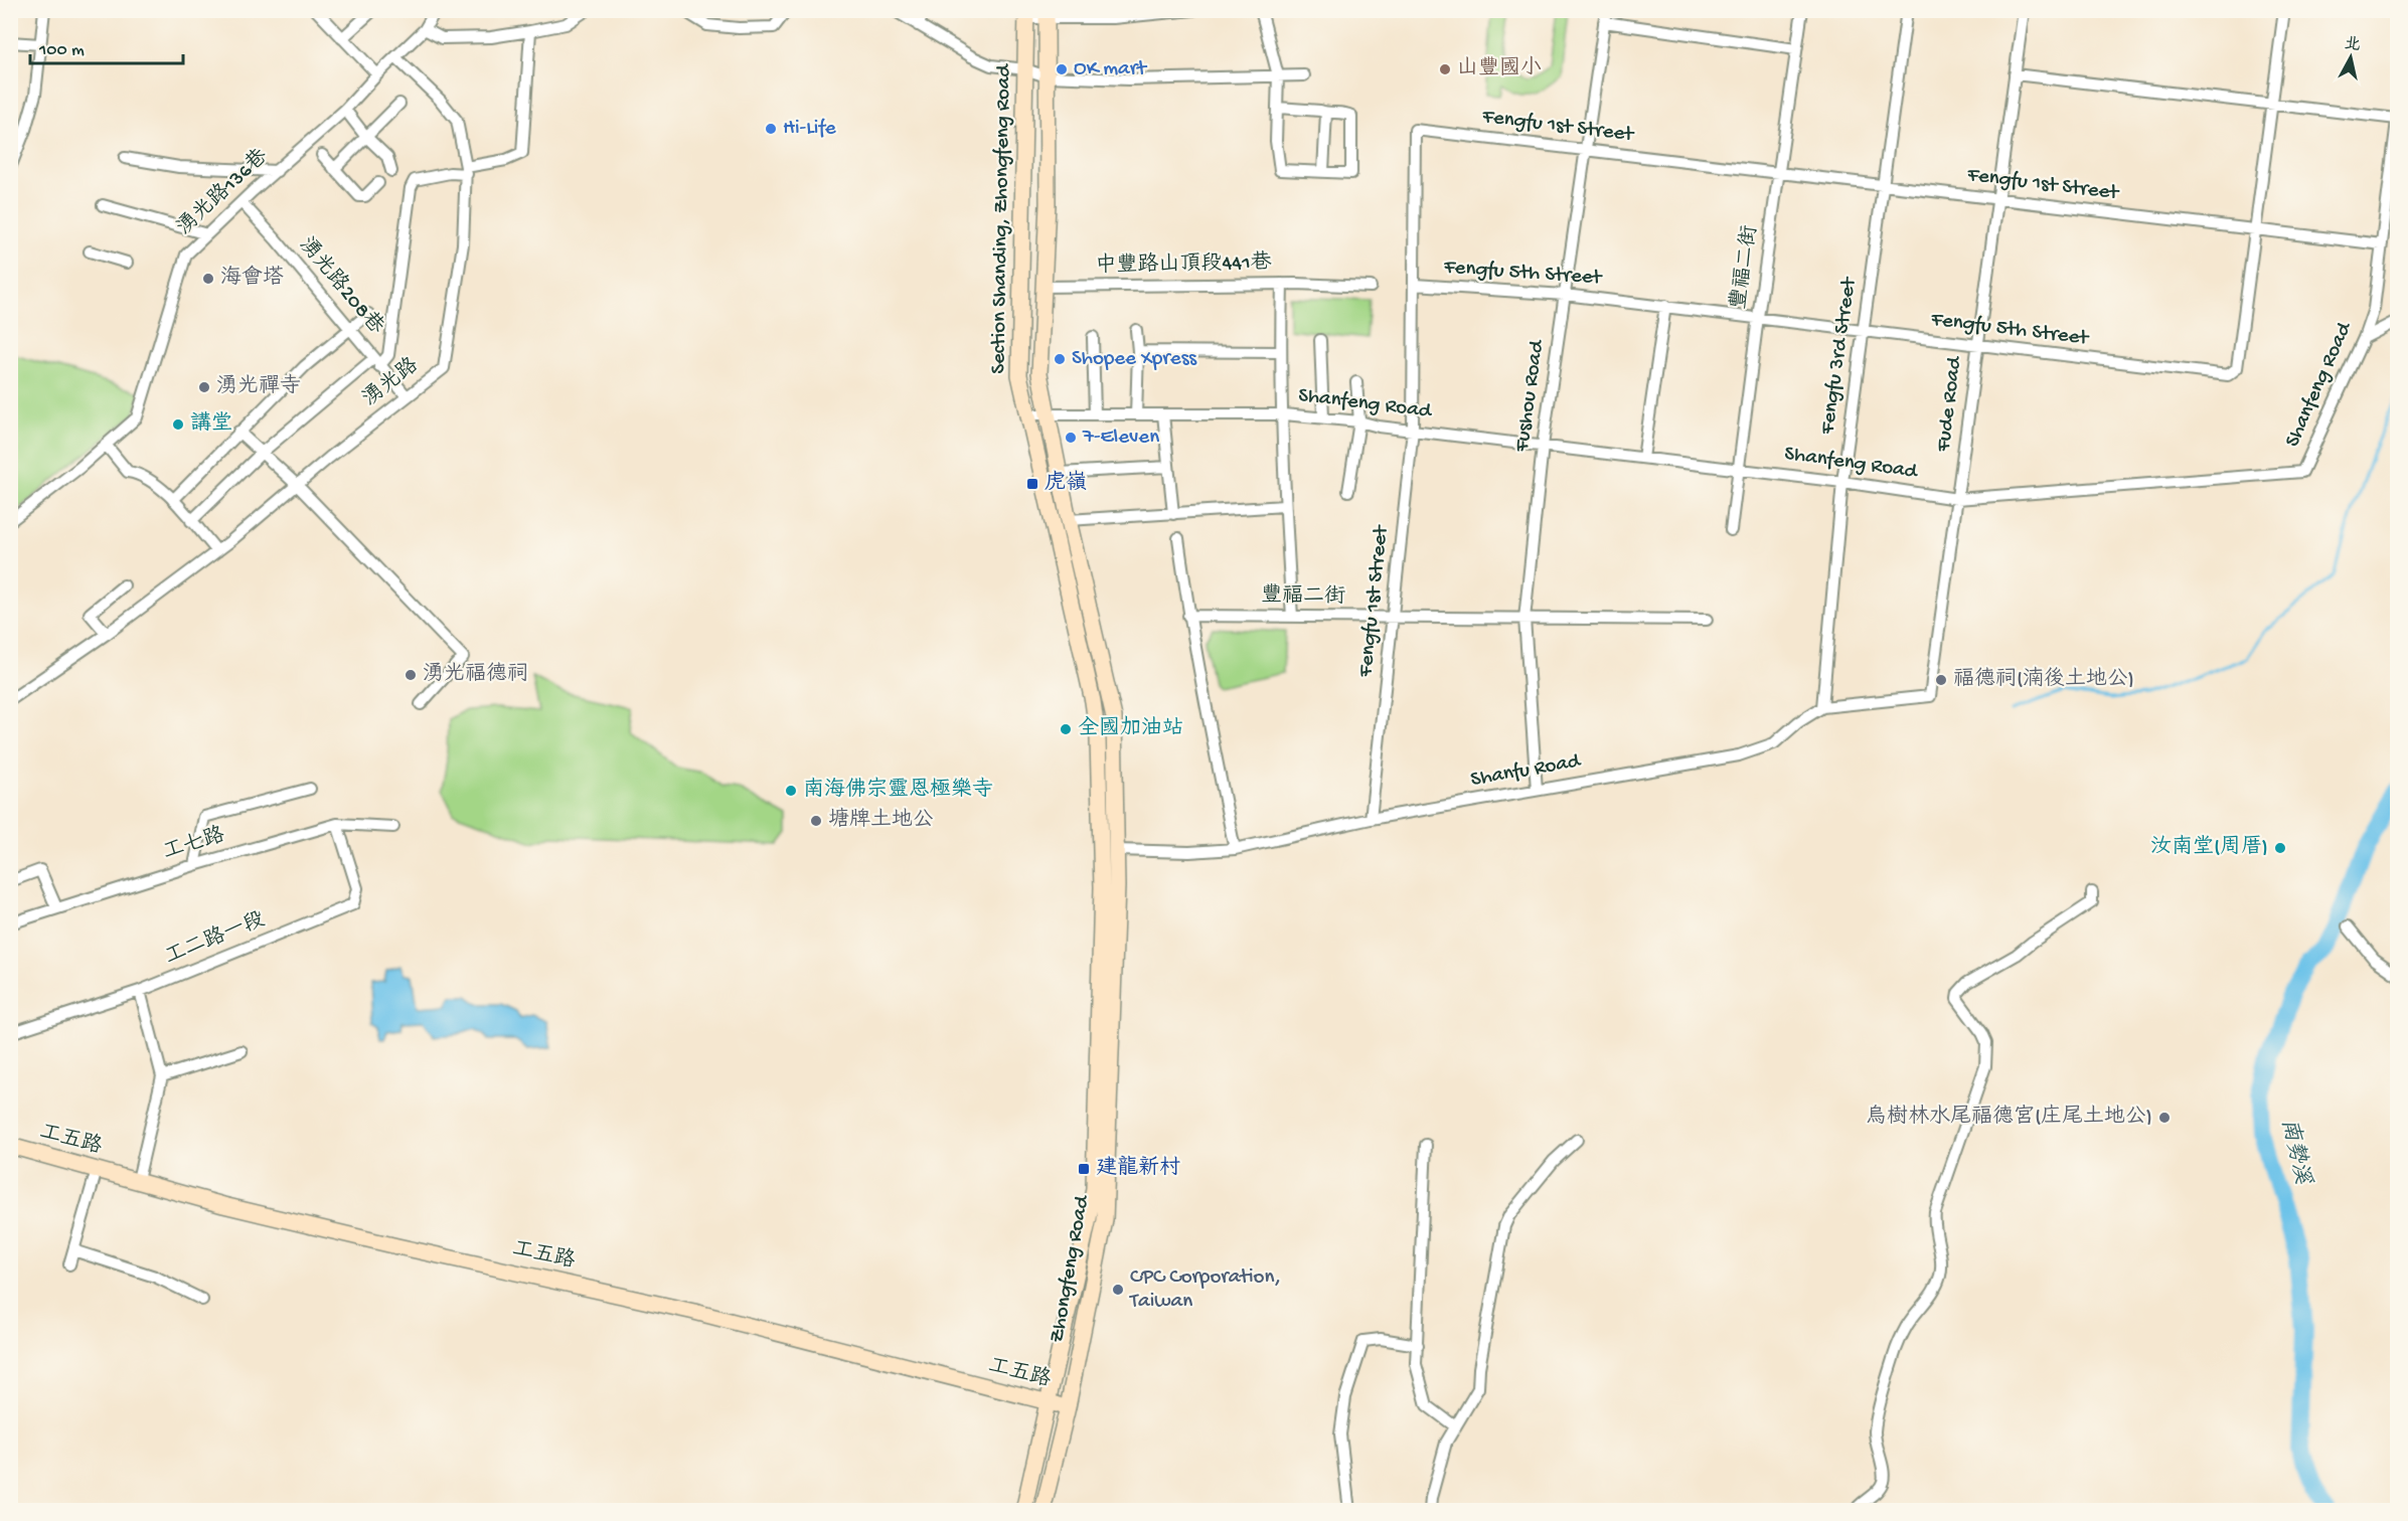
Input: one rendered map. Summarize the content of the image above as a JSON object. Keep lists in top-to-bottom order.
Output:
{
  "streets": {
    "main road": ["Section Shanding, Zhongfeng Road", "工五路", "Zhongfeng Road"],
    "street": [
      "Fengfu 1st Street",
      "湧光路136巷",
      "中豐路山頂段441巷",
      "豐福二街",
      "Fengfu 5th Street",
      "湧光路208巷",
      "Fengfu 3rd Street",
      "湧光路",
      "Shanfeng Road",
      "Fushou Road",
      "Fude Road",
      "Shanfu Road",
      "工七路",
      "工二路一段"
    ]
  },
  "crossings": [
    ["Fengfu 1st Street", "豐福二街"],
    ["Fengfu 1st Street", "Fengfu 5th Street"],
    ["Fengfu 1st Street", "Fengfu 3rd Street"],
    ["Fengfu 1st Street", "Shanfeng Road"],
    ["Fengfu 1st Street", "Fushou Road"],
    ["Fengfu 1st Street", "Fude Road"],
    ["Fengfu 1st Street", "Shanfu Road"],
    ["湧光路136巷", "湧光路208巷"],
    ["湧光路136巷", "湧光路"],
    ["Section Shanding, Zhongfeng Road", "中豐路山頂段441巷"],
    ["Section Shanding, Zhongfeng Road", "Shanfeng Road"],
    ["Section Shanding, Zhongfeng Road", "Shanfu Road"],
    ["Section Shanding, Zhongfeng Road", "Zhongfeng Road"],
    ["豐福二街", "Fengfu 5th Street"],
    ["豐福二街", "Shanfeng Road"],
    ["豐福二街", "Fushou Road"],
    ["Fengfu 5th Street", "Fengfu 3rd Street"],
    ["Fengfu 5th Street", "Fushou Road"],
    ["Fengfu 5th Street", "Fude Road"],
    ["湧光路208巷", "湧光路"],
    ["Fengfu 3rd Street", "Shanfeng Road"],
    ["Fengfu 3rd Street", "Shanfu Road"],
    ["Shanfeng Road", "Fushou Road"],
    ["Shanfeng Road", "Fude Road"],
    ["Fushou Road", "Shanfu Road"],
    ["Fude Road", "Shanfu Road"],
    ["Shanfu Road", "Zhongfeng Road"],
    ["工七路", "工二路一段"],
    ["工五路", "Zhongfeng Road"]
  ],
  "water": ["南勢溪"],
  "places": {
    "other": [
      "OK mart",
      "山豐國小",
      "Hi-Life",
      "海會塔",
      "Shopee Xpress",
      "湧光禪寺",
      "講堂",
      "7-Eleven",
      "湧光福德祠",
      "福德祠(湳後土地公)",
      "全國加油站",
      "南海佛宗靈恩極樂寺",
      "塘牌土地公",
      "汝南堂(周厝)",
      "烏樹林水尾福德宮(庄尾土地公)",
      "CPC Corporation, Taiwan"
    ],
    "transit": ["虎嶺", "建龍新村"]
  },
  "scale_bar": "100 m",
  "north": "top"
}
